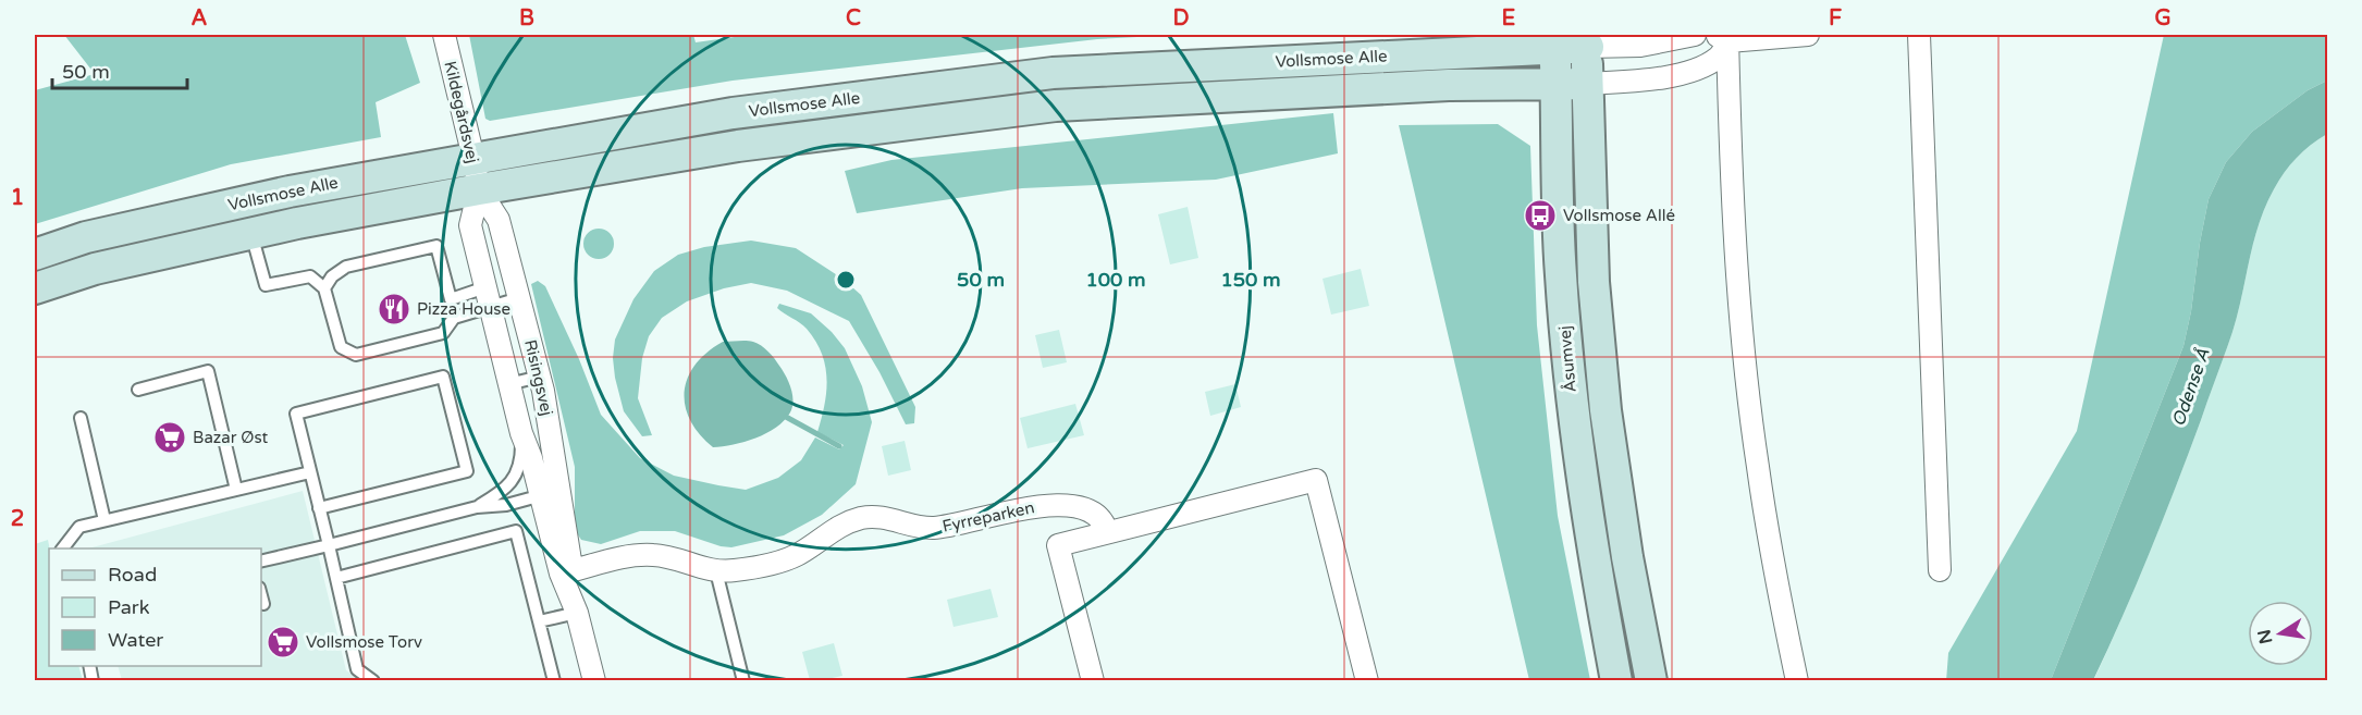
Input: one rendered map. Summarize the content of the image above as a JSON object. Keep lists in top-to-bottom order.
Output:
{
  "streets": {
    "street": [
      "Vollsmose Alle",
      "Kildegårdsvej",
      "Åsumvej",
      "Risingsvej",
      "Fyrreparken"
    ]
  },
  "crossings": [
    ["Vollsmose Alle", "Kildegårdsvej"],
    ["Vollsmose Alle", "Åsumvej"],
    ["Vollsmose Alle", "Risingsvej"],
    ["Kildegårdsvej", "Risingsvej"],
    ["Risingsvej", "Fyrreparken"]
  ],
  "water": ["Odense Å"],
  "places": {
    "bus stop": ["Vollsmose Allé"],
    "restaurant": ["Pizza House"],
    "supermarket": ["Bazar Øst", "Vollsmose Torv"]
  },
  "legend": ["Road", "Park", "Water"],
  "scale_bar": "50 m",
  "north": "left",
  "grid": {
    "columns": [
      "A",
      "B",
      "C",
      "D",
      "E",
      "F",
      "G"
    ],
    "rows": ["1", "2"]
  },
  "rings": ["50 m", "100 m", "150 m"]
}
